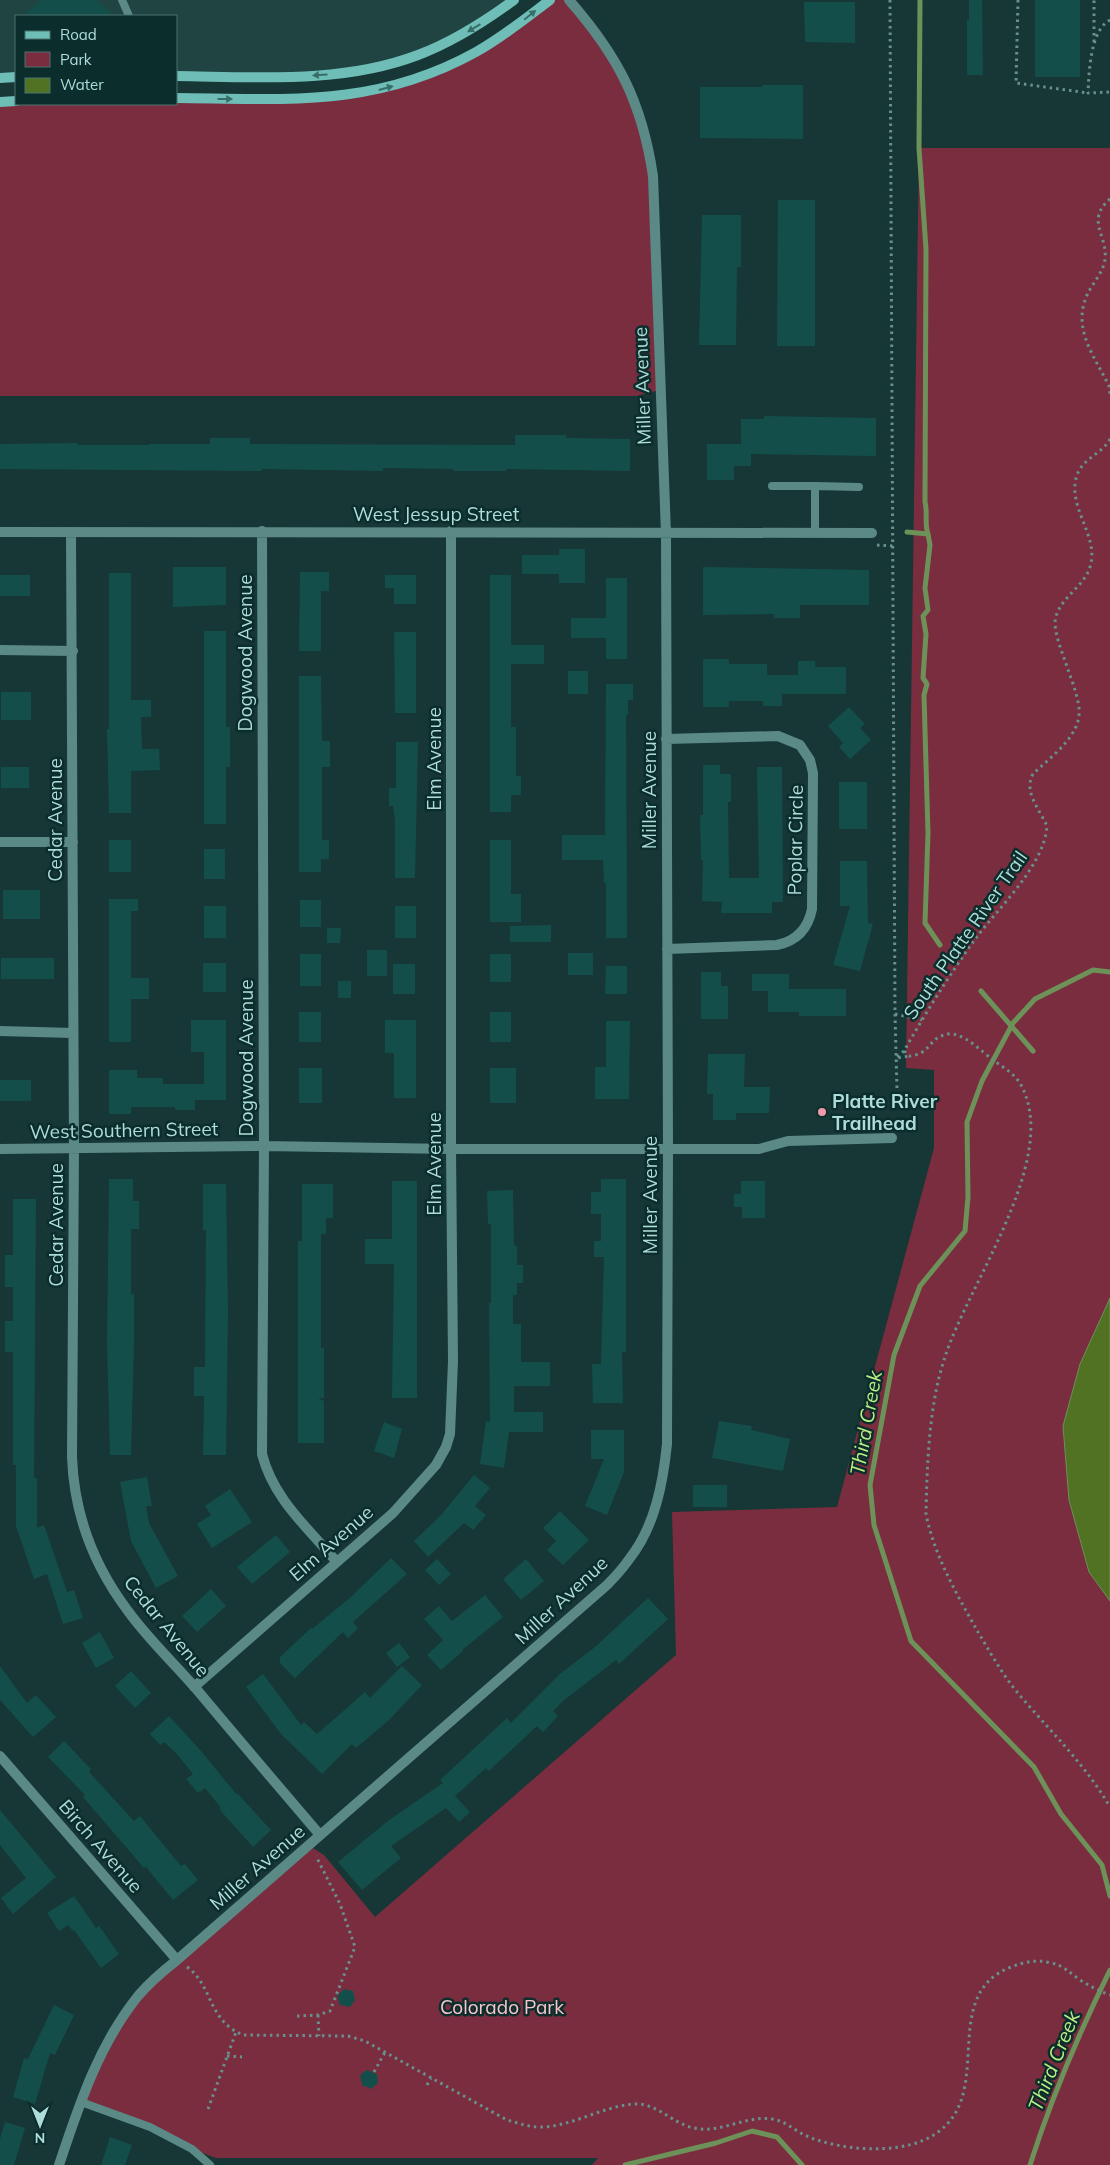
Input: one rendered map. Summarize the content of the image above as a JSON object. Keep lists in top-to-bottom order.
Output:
{
  "streets": {
    "street": [
      "Miller Avenue",
      "West Jessup Street",
      "Dogwood Avenue",
      "Elm Avenue",
      "Cedar Avenue",
      "Poplar Circle",
      "West Southern Street",
      "Birch Avenue"
    ],
    "path": ["South Platte River Trail"]
  },
  "crossings": [
    ["Miller Avenue", "West Jessup Street"],
    ["Miller Avenue", "Cedar Avenue"],
    ["Miller Avenue", "Poplar Circle"],
    ["Miller Avenue", "West Southern Street"],
    ["Miller Avenue", "Birch Avenue"],
    ["West Jessup Street", "Dogwood Avenue"],
    ["West Jessup Street", "Elm Avenue"],
    ["West Jessup Street", "Cedar Avenue"],
    ["Dogwood Avenue", "Elm Avenue"],
    ["Dogwood Avenue", "West Southern Street"],
    ["Elm Avenue", "Cedar Avenue"],
    ["Elm Avenue", "West Southern Street"],
    ["Cedar Avenue", "West Southern Street"]
  ],
  "water": ["Third Creek"],
  "parks": ["Colorado Park"],
  "places": ["Platte River Trailhead"],
  "legend": ["Road", "Park", "Water"],
  "north": "bottom"
}
